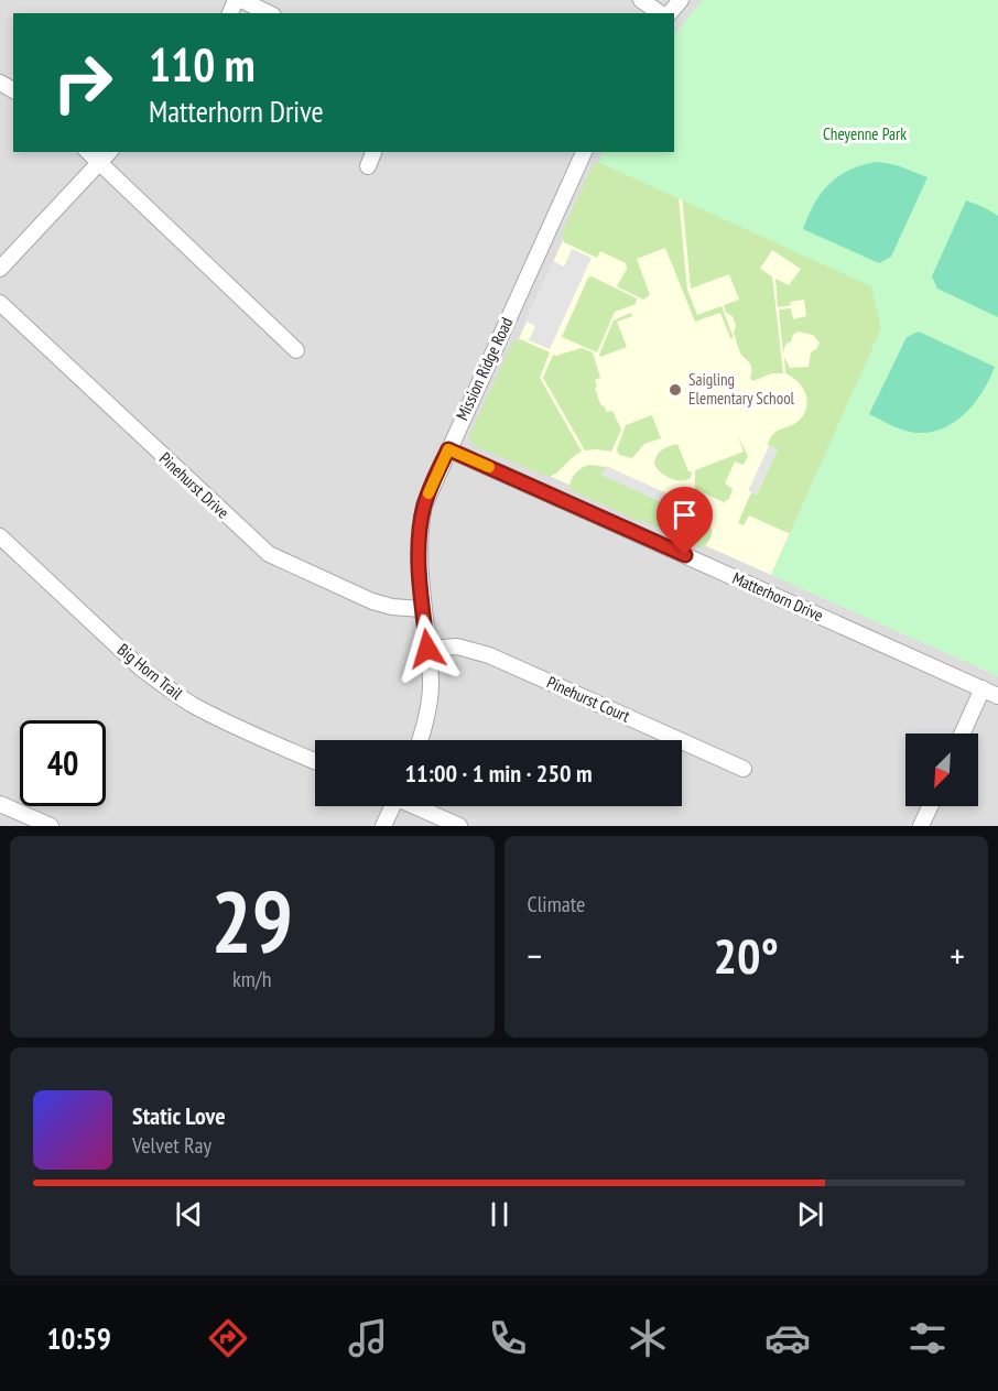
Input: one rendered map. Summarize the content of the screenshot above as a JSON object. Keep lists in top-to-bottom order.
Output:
{
  "streets": {
    "street": [
      "Mission Ridge Road",
      "Pinehurst Drive",
      "Matterhorn Drive",
      "Big Horn Trail",
      "Pinehurst Court"
    ]
  },
  "crossings": [
    ["Mission Ridge Road", "Pinehurst Drive"],
    ["Mission Ridge Road", "Matterhorn Drive"],
    ["Mission Ridge Road", "Pinehurst Court"]
  ],
  "parks": ["Cheyenne Park"],
  "places": ["Saigling Elementary School"],
  "north": "bottom left",
  "page": {
    "turn": ["110 m", "Matterhorn Drive"],
    "limit": "40",
    "trip": "11:00 · 1 min · 250 m",
    "tile": [
      ["29", "km/h"],
      "Climate"
    ],
    "heat": ["−", "20°", "+"],
    "song": ["Static Love", "Velvet Ray"],
    "tabs": "10:59"
  }
}
